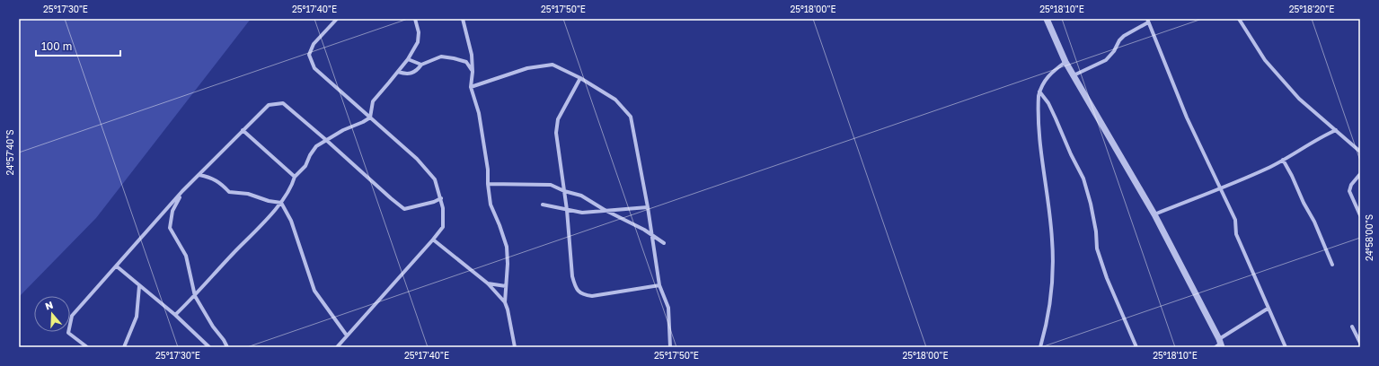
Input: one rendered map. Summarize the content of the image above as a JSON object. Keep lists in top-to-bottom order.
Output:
{
  "scale_bar": "100 m",
  "north": "top",
  "coordinates": [
    "25°17'30\"E",
    "25°17'40\"E",
    "25°17'50\"E",
    "25°18'00\"E",
    "25°18'10\"E",
    "25°18'20\"E",
    "24°57'40\"S",
    "24°58'00\"S"
  ]
}
